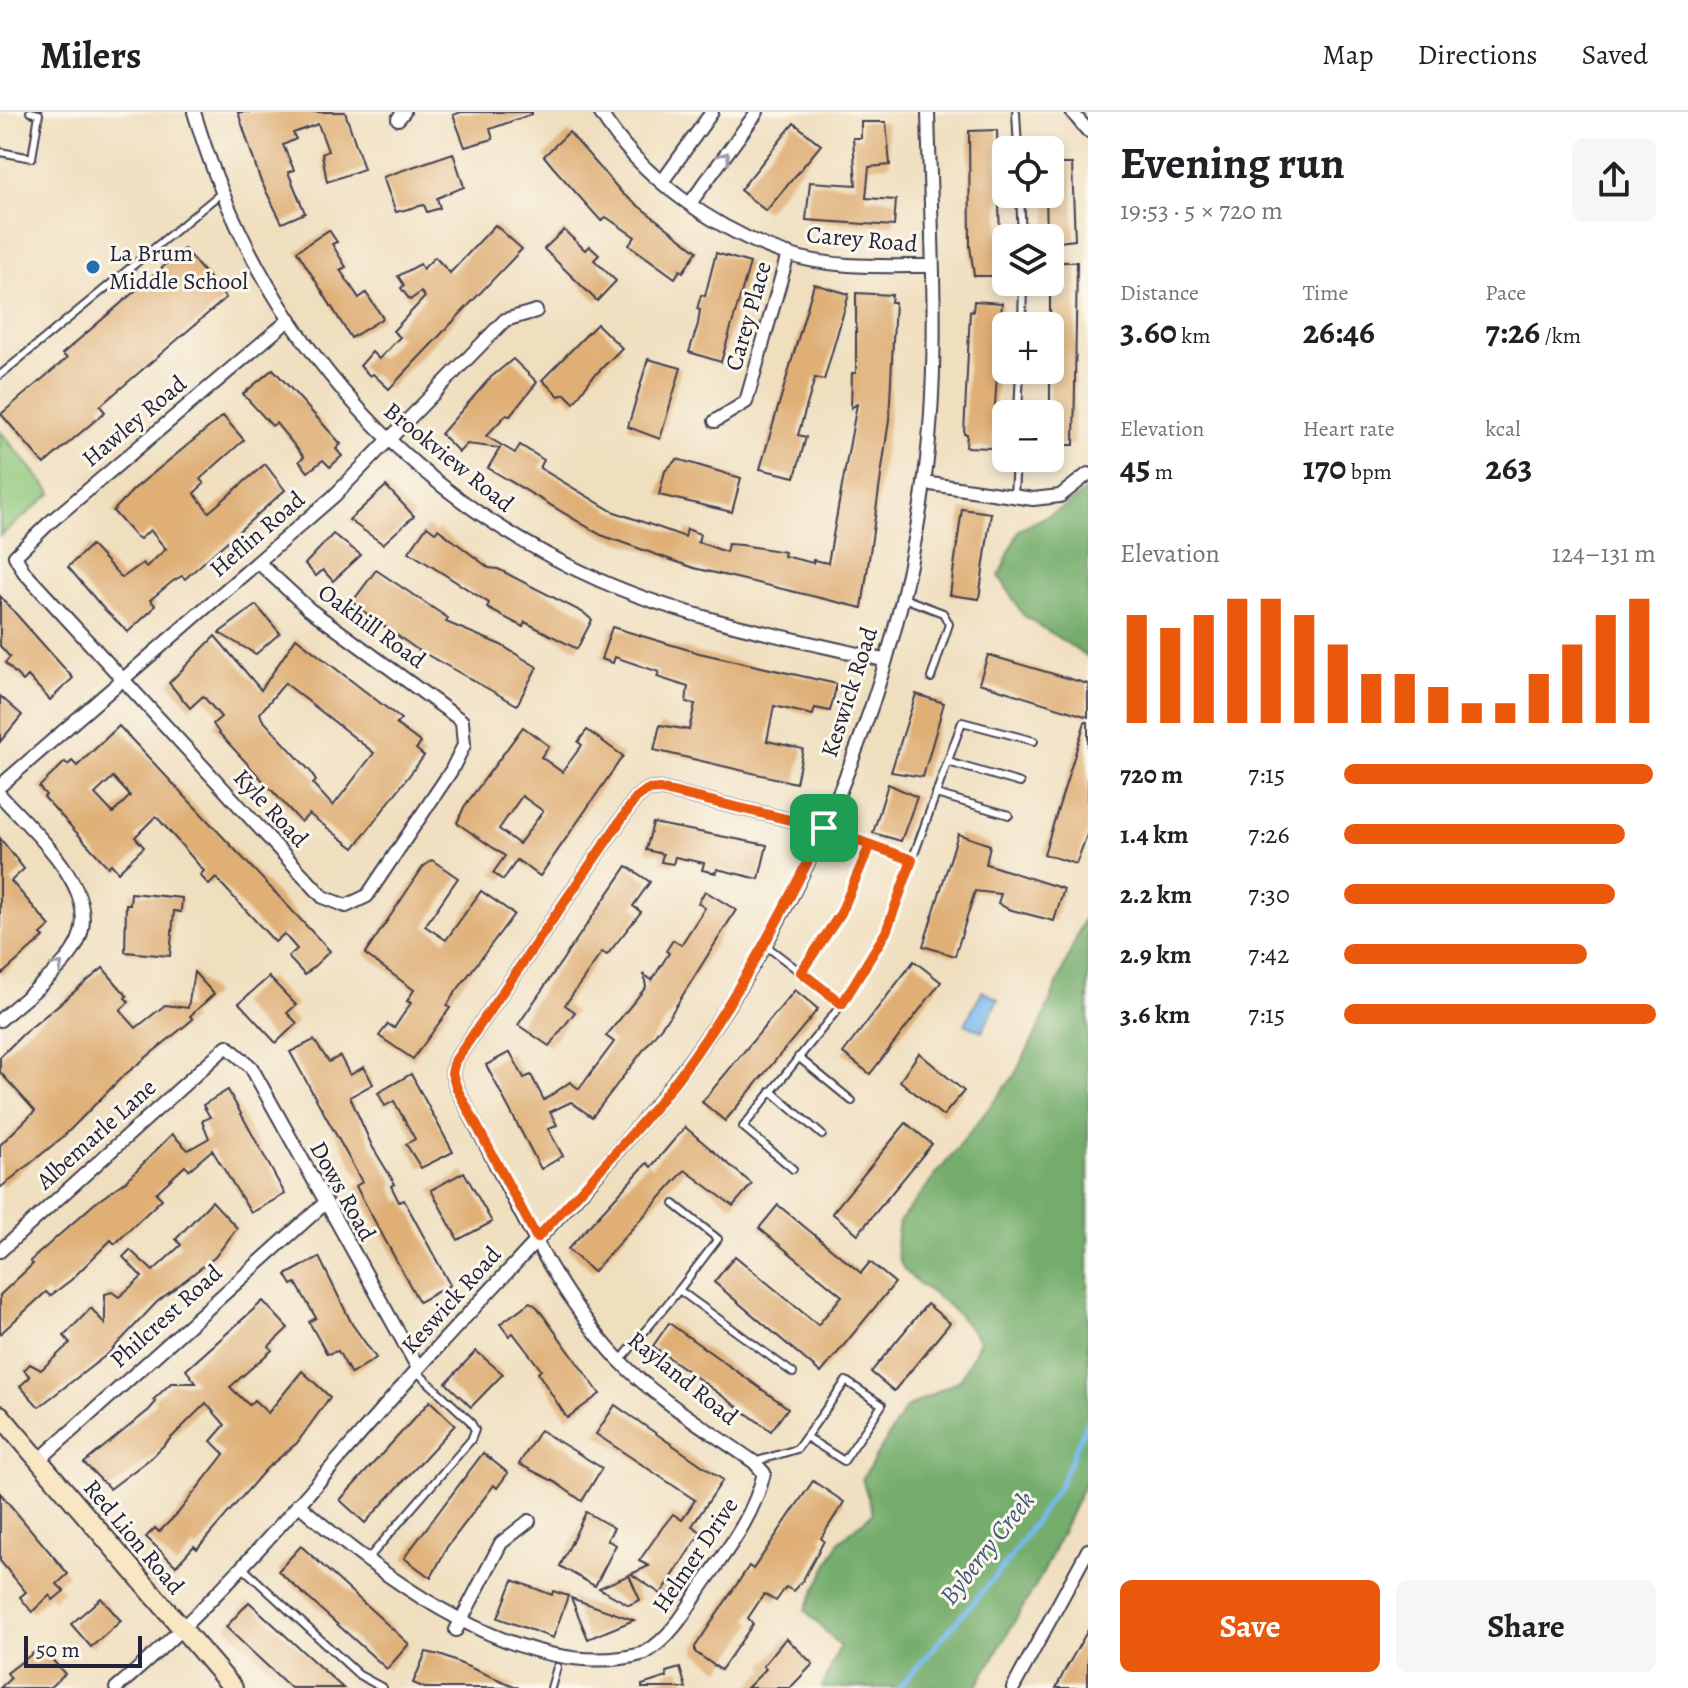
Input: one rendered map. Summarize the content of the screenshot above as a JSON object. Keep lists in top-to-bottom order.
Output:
{
  "streets": {
    "street": [
      "Carey Road",
      "Carey Place",
      "Hawley Road",
      "Brookview Road",
      "Heflin Road",
      "Oakhill Road",
      "Keswick Road",
      "Kyle Road",
      "Albemarle Lane",
      "Dows Road",
      "Philcrest Road",
      "Rayland Road",
      "Red Lion Road",
      "Helmer Drive"
    ]
  },
  "crossings": [
    ["Carey Road", "Carey Place"],
    ["Carey Road", "Keswick Road"],
    ["Hawley Road", "Brookview Road"],
    ["Hawley Road", "Kyle Road"],
    ["Brookview Road", "Heflin Road"],
    ["Brookview Road", "Keswick Road"],
    ["Heflin Road", "Oakhill Road"],
    ["Heflin Road", "Kyle Road"],
    ["Oakhill Road", "Kyle Road"],
    ["Keswick Road", "Dows Road"],
    ["Keswick Road", "Rayland Road"],
    ["Keswick Road", "Red Lion Road"],
    ["Keswick Road", "Helmer Drive"],
    ["Albemarle Lane", "Dows Road"],
    ["Dows Road", "Philcrest Road"],
    ["Philcrest Road", "Red Lion Road"],
    ["Rayland Road", "Helmer Drive"]
  ],
  "water": ["Byberry Creek"],
  "places": ["La Brum Middle School"],
  "scale_bar": "50 m",
  "page": {
    "header": "Milers",
    "nav": ["Map", "Directions", "Saved"],
    "heading": ["Evening run", "19:53 · 5 × 720 m"],
    "map_buttons": ["+", "−"],
    "stats": [
      ["Distance", "3.60 km"],
      ["Time", "26:46"],
      ["Pace", "7:26 /km"],
      ["Elevation", "45 m"],
      ["Heart rate", "170 bpm"],
      ["kcal", "263"]
    ],
    "chart": ["Elevation", "124–131 m"],
    "list": [
      {
        "name": "720 m",
        "note": "7:15"
      },
      {
        "name": "1.4 km",
        "note": "7:26"
      },
      {
        "name": "2.2 km",
        "note": "7:30"
      },
      {
        "name": "2.9 km",
        "note": "7:42"
      },
      {
        "name": "3.6 km",
        "note": "7:15"
      }
    ],
    "buttons": ["Save", "Share"],
    "scale": "50 m"
  }
}
